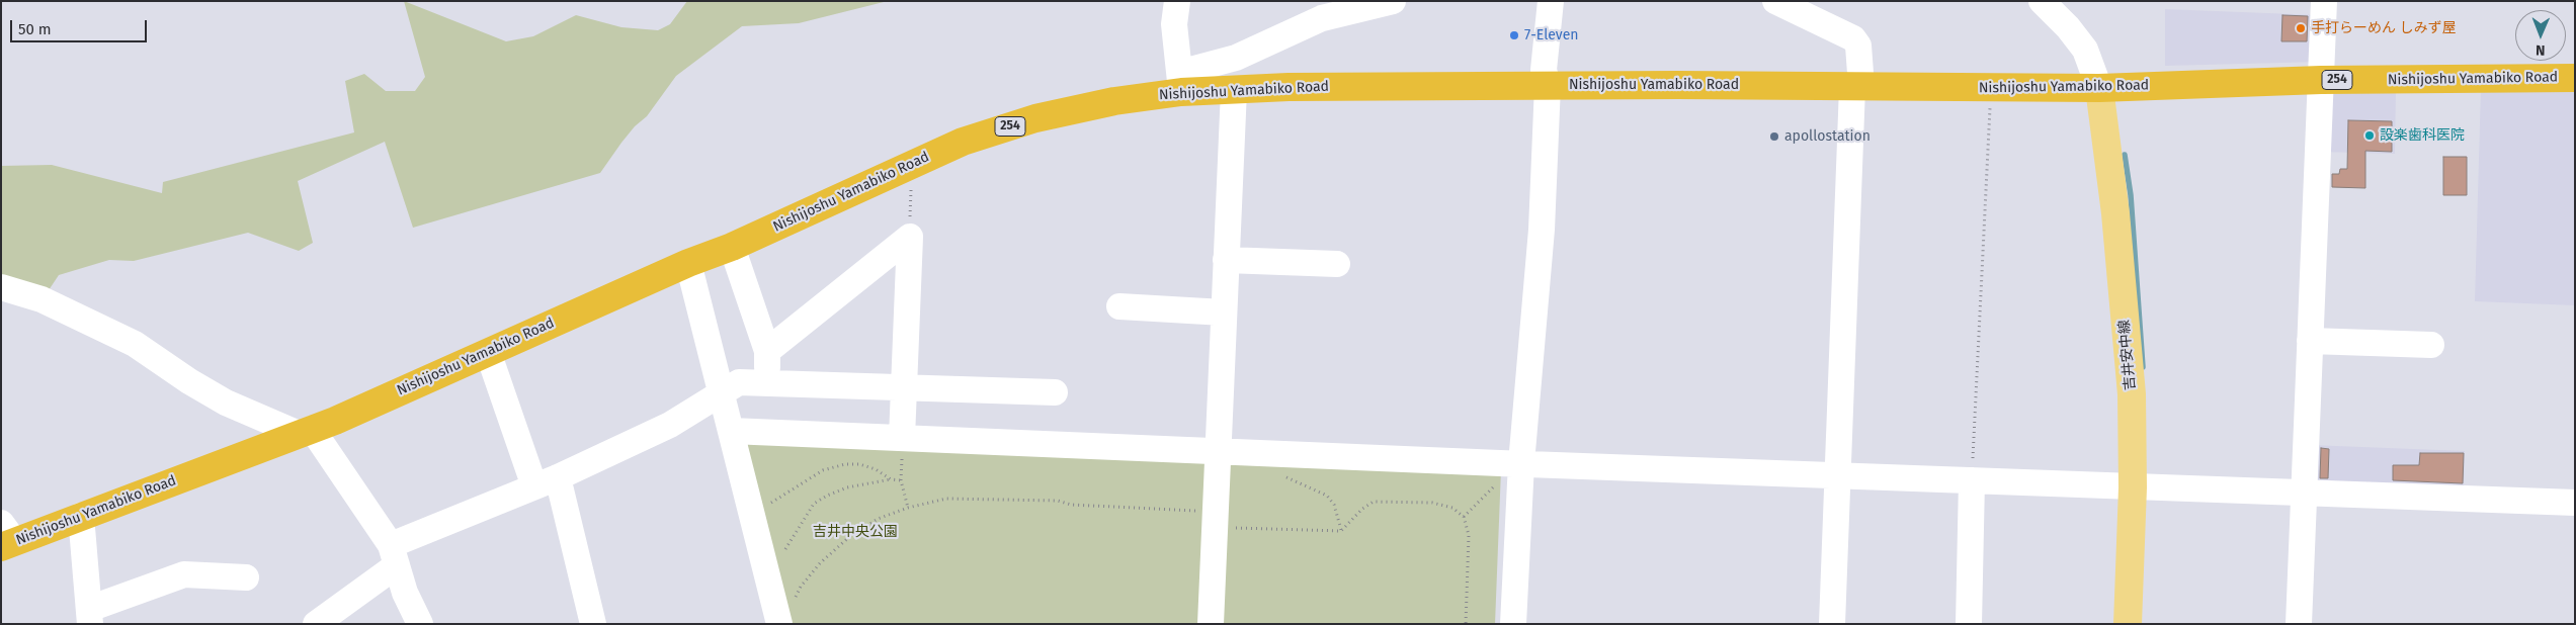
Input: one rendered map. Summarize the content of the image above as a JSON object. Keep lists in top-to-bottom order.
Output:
{
  "streets": {
    "highway": ["Nishijoshu Yamabiko Road", "254"],
    "main road": ["吉井安中線"]
  },
  "crossings": [
    ["Nishijoshu Yamabiko Road", "吉井安中線"]
  ],
  "parks": ["吉井中央公園"],
  "places": [
    "手打らーめん しみず屋",
    "7-Eleven",
    "設楽歯科医院",
    "apollostation"
  ],
  "scale_bar": "50 m",
  "north": "bottom"
}
